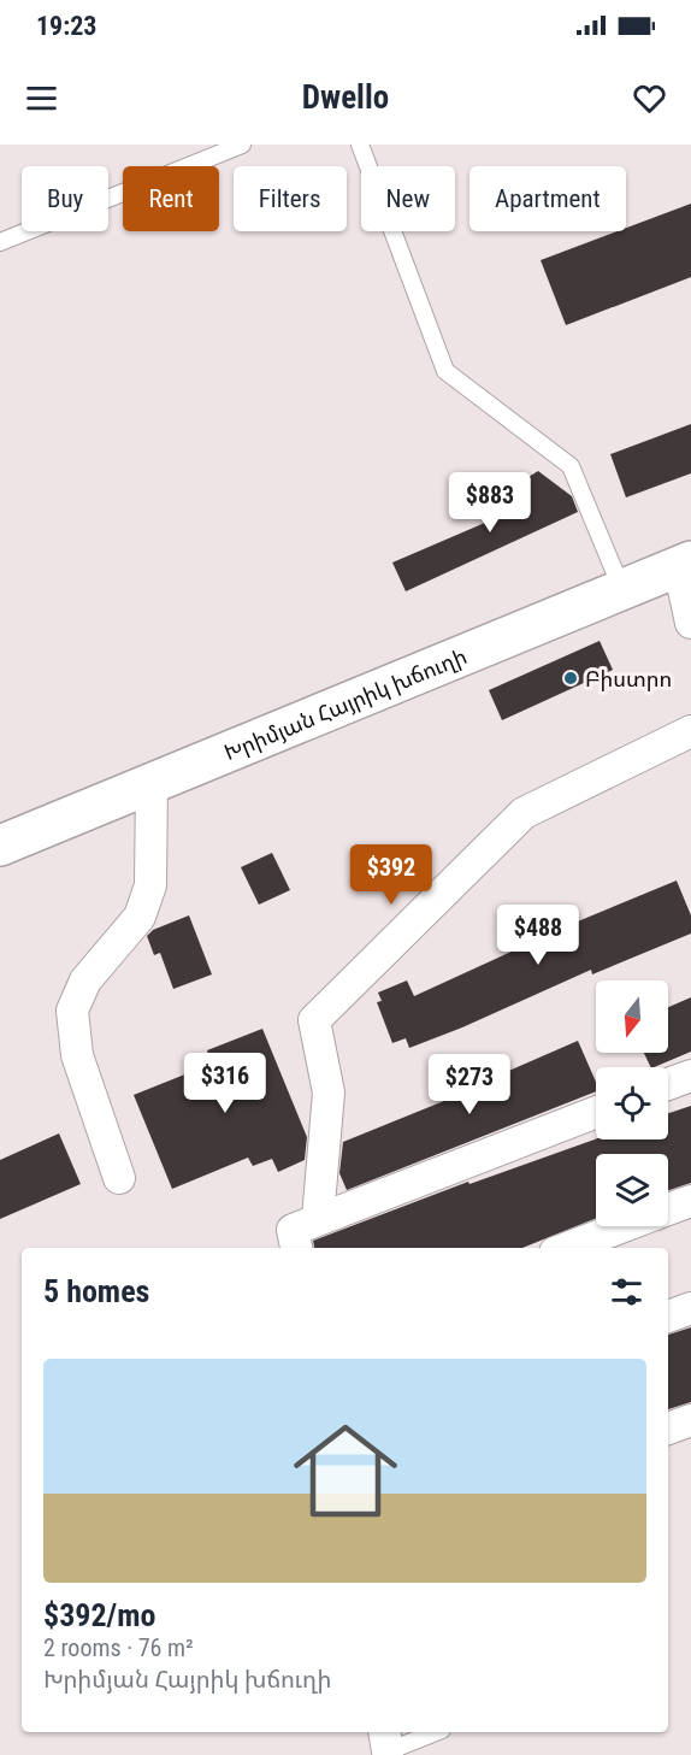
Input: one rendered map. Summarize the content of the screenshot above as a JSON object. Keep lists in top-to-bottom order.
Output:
{
  "streets": {
    "highway": ["Խրիմյան Հայրիկ խճուղի"]
  },
  "places": ["Բիստրո"],
  "north": "bottom",
  "page": {
    "status": "19:23",
    "header": "Dwello",
    "chip": [
      "Buy",
      "Rent",
      "Filters",
      "New",
      "Apartment"
    ],
    "price": [
      "$883",
      "$392",
      "$488",
      "$316",
      "$273"
    ],
    "heading": "5 homes",
    "list": [
      {
        "name": "$392/mo",
        "note": "2 rooms · 76 m² · Խրիմյան Հայրիկ խճուղի"
      }
    ]
  }
}
